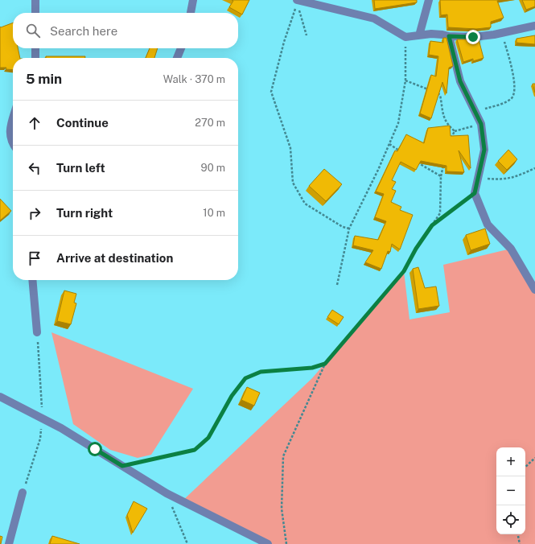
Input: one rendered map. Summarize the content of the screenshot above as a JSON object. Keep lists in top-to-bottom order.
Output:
{
  "page": {
    "search": "Search here",
    "heading": ["5 min", "Walk · 370 m"],
    "list": [
      ["Continue", "270 m"],
      ["Turn left", "90 m"],
      ["Turn right", "10 m"],
      "Arrive at destination"
    ],
    "map_buttons": ["+", "−"]
  }
}
